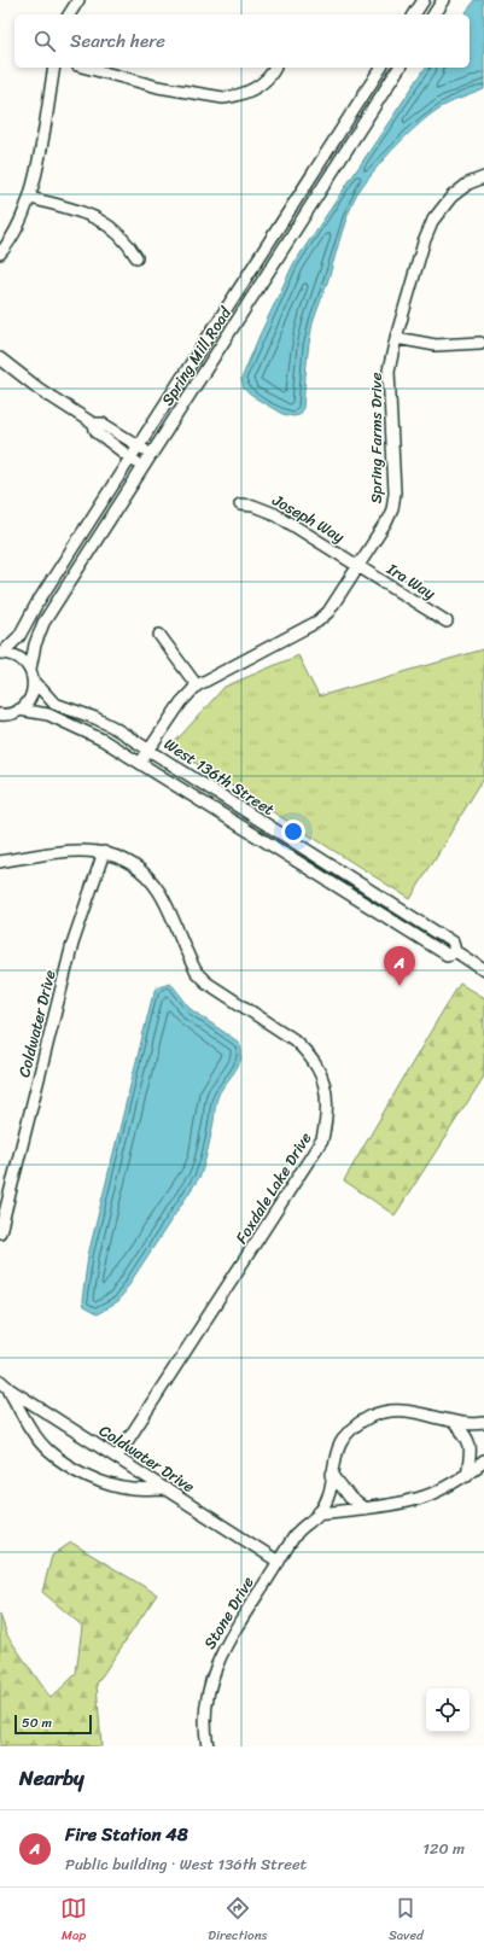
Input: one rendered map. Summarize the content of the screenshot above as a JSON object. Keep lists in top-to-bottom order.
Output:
{
  "streets": {
    "street": [
      "Spring Mill Road",
      "Spring Farms Drive",
      "Joseph Way",
      "Ira Way",
      "West 136th Street",
      "Coldwater Drive",
      "Foxdale Lake Drive",
      "Stone Drive"
    ]
  },
  "crossings": [
    ["Spring Farms Drive", "Joseph Way"],
    ["Spring Farms Drive", "Ira Way"],
    ["Spring Farms Drive", "West 136th Street"],
    ["Joseph Way", "Ira Way"],
    ["Coldwater Drive", "Foxdale Lake Drive"],
    ["Coldwater Drive", "Stone Drive"]
  ],
  "scale_bar": "50 m",
  "page": {
    "search": "Search here",
    "pins": "A",
    "scale": "50 m",
    "heading": "Nearby",
    "list": [
      {
        "mark": "A",
        "name": "Fire Station 48",
        "note": "Public building · West 136th Street",
        "value": "120 m"
      }
    ],
    "nav": ["Map", "Directions", "Saved"]
  }
}
